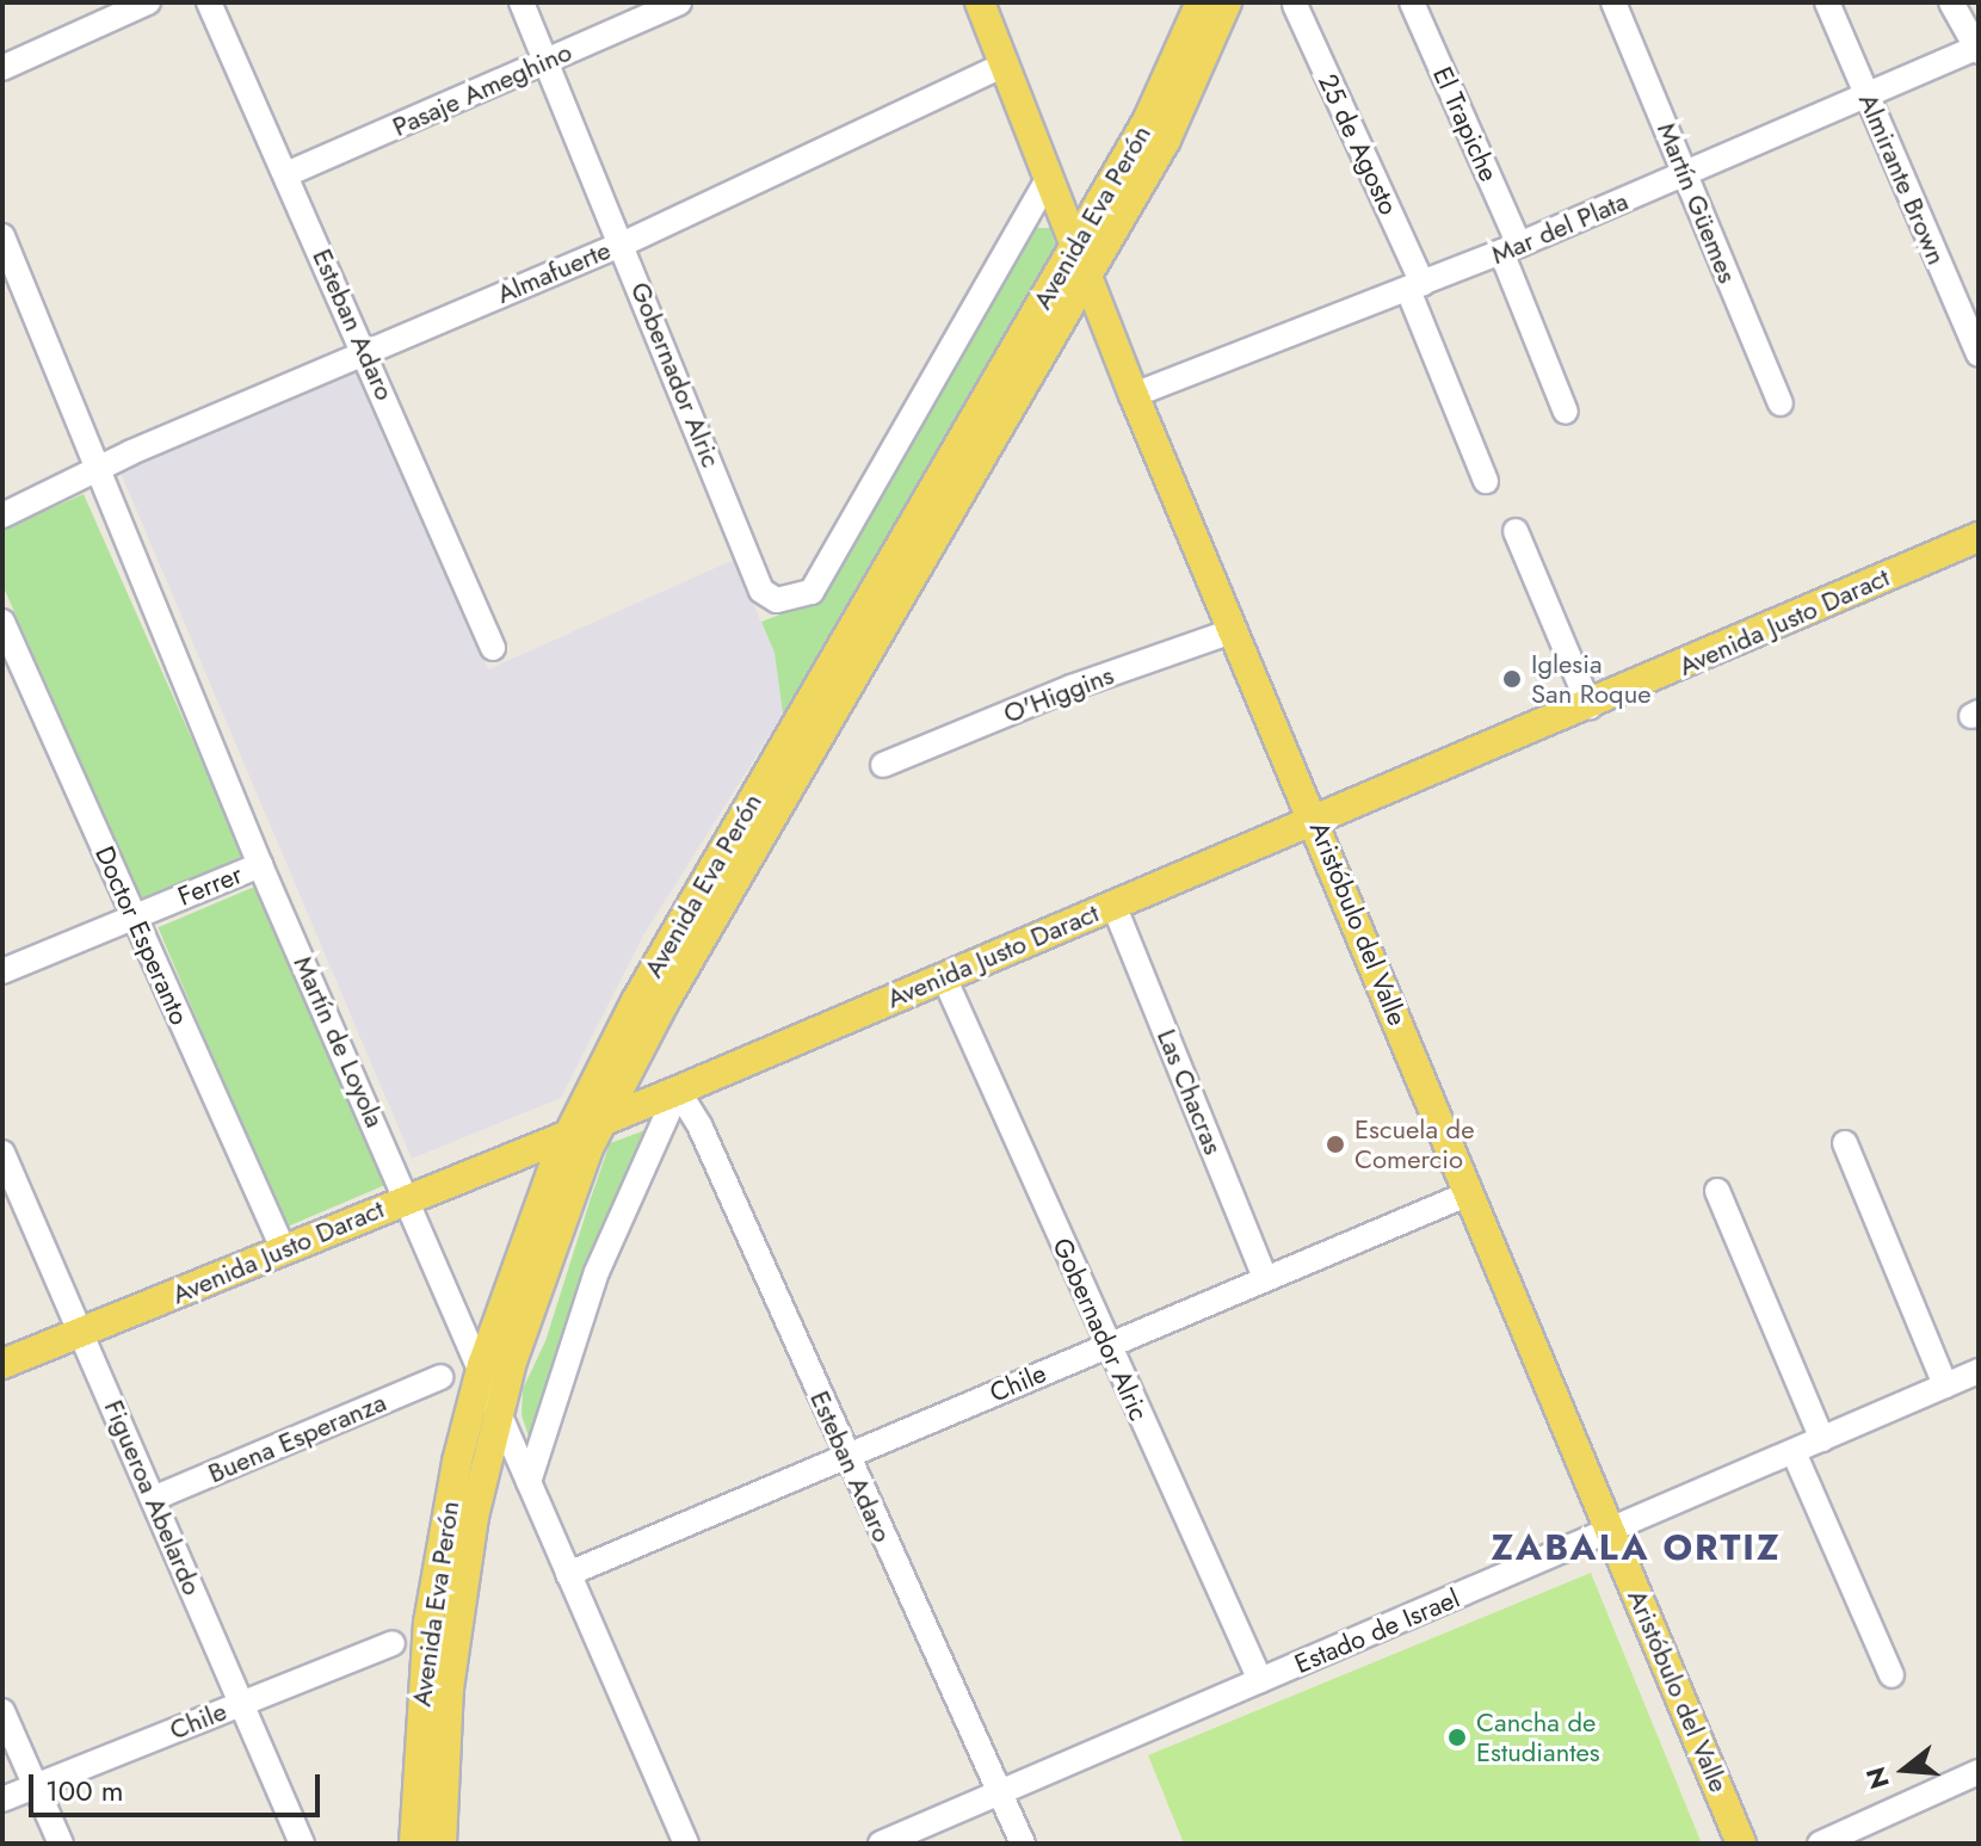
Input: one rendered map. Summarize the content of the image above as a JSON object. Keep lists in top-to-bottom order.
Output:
{
  "streets": {
    "main road": ["Avenida Eva Perón", "Avenida Justo Daract", "Aristóbulo del Valle"],
    "street": [
      "Pasaje Ameghino",
      "El Trapiche",
      "25 de Agosto",
      "Almirante Brown",
      "Martín Güemes",
      "Mar del Plata",
      "Almafuerte",
      "Esteban Adaro",
      "Gobernador Alric",
      "O'Higgins",
      "Ferrer",
      "Doctor Esperanto",
      "Martín de Loyola",
      "Las Chacras",
      "Chile",
      "Buena Esperanza",
      "Figueroa Abelardo",
      "Estado de Israel"
    ]
  },
  "crossings": [
    ["Pasaje Ameghino", "Esteban Adaro"],
    ["Pasaje Ameghino", "Gobernador Alric"],
    ["El Trapiche", "Mar del Plata"],
    ["25 de Agosto", "Mar del Plata"],
    ["Almirante Brown", "Mar del Plata"],
    ["Martín Güemes", "Mar del Plata"],
    ["Avenida Eva Perón", "Avenida Justo Daract"],
    ["Avenida Eva Perón", "Aristóbulo del Valle"],
    ["Avenida Eva Perón", "Martín de Loyola"],
    ["Mar del Plata", "Aristóbulo del Valle"],
    ["Almafuerte", "Esteban Adaro"],
    ["Almafuerte", "Gobernador Alric"],
    ["Almafuerte", "Aristóbulo del Valle"],
    ["Almafuerte", "Martín de Loyola"],
    ["Esteban Adaro", "Avenida Justo Daract"],
    ["Esteban Adaro", "Chile"],
    ["Esteban Adaro", "Estado de Israel"],
    ["Gobernador Alric", "Avenida Justo Daract"],
    ["Gobernador Alric", "Aristóbulo del Valle"],
    ["Gobernador Alric", "Chile"],
    ["Gobernador Alric", "Estado de Israel"],
    ["Avenida Justo Daract", "Aristóbulo del Valle"],
    ["Avenida Justo Daract", "Doctor Esperanto"],
    ["Avenida Justo Daract", "Martín de Loyola"],
    ["Avenida Justo Daract", "Las Chacras"],
    ["Avenida Justo Daract", "Figueroa Abelardo"],
    ["O'Higgins", "Aristóbulo del Valle"],
    ["Ferrer", "Doctor Esperanto"],
    ["Ferrer", "Martín de Loyola"],
    ["Aristóbulo del Valle", "Chile"],
    ["Aristóbulo del Valle", "Estado de Israel"],
    ["Martín de Loyola", "Chile"],
    ["Las Chacras", "Chile"],
    ["Chile", "Figueroa Abelardo"],
    ["Buena Esperanza", "Figueroa Abelardo"]
  ],
  "districts": ["ZABALA ORTIZ"],
  "places": ["Iglesia San Roque", "Escuela de Comercio", "Cancha de Estudiantes"],
  "scale_bar": "100 m",
  "north": "left"
}
